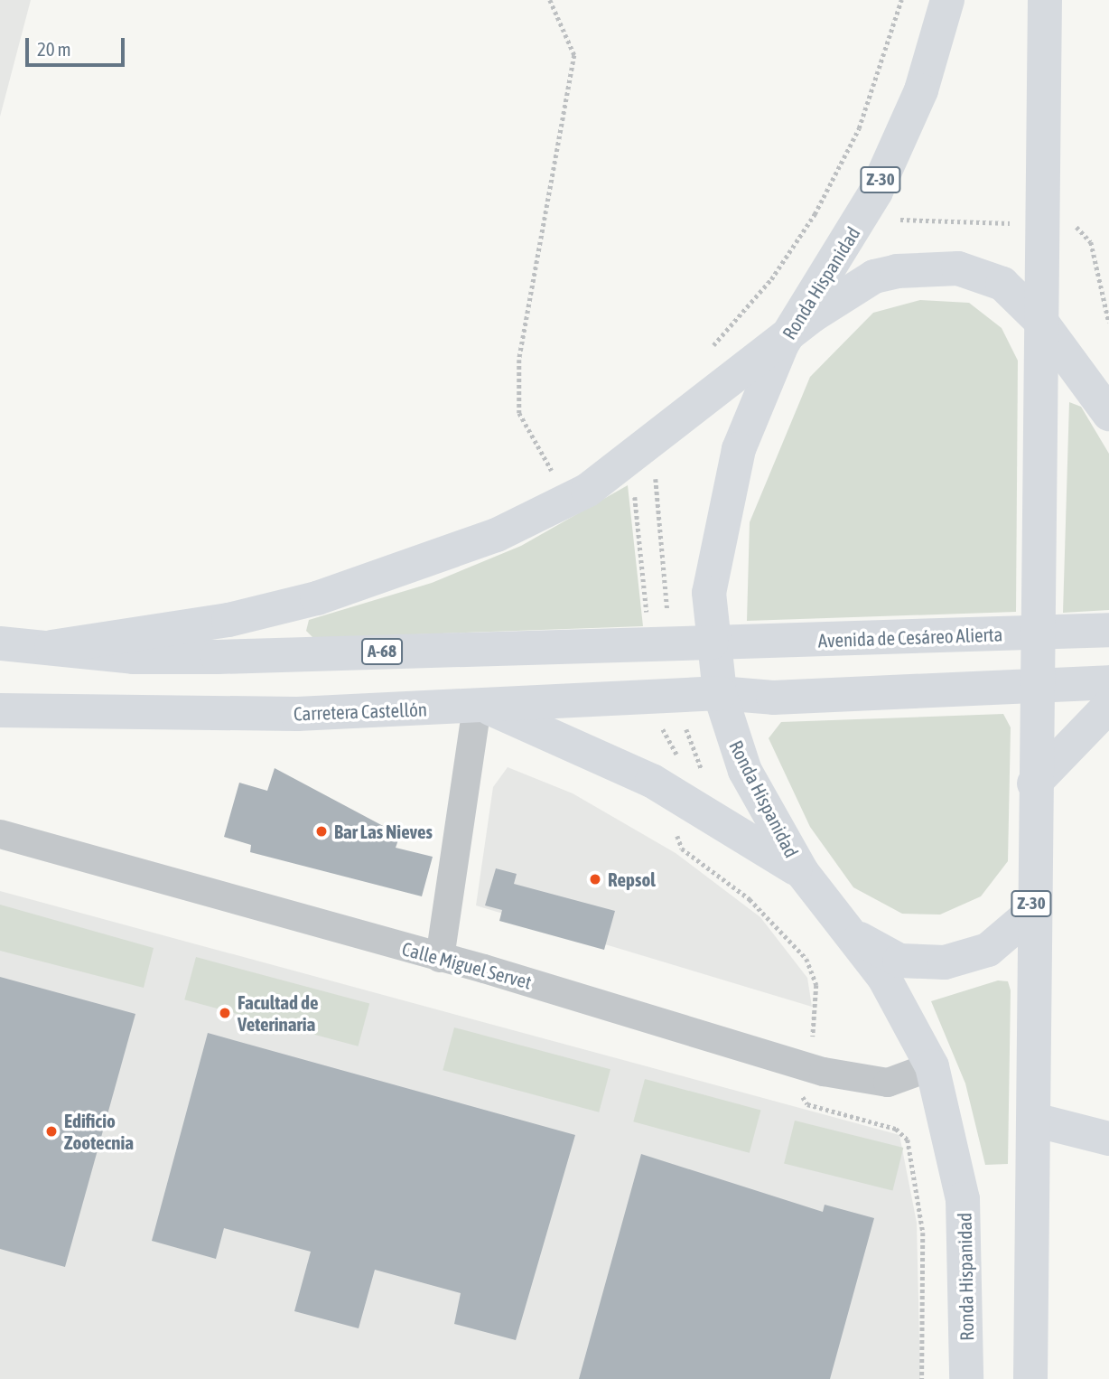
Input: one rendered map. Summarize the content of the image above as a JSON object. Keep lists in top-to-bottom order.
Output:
{
  "streets": {
    "main road": [
      "Z-30",
      "Ronda Hispanidad",
      "Avenida de Cesáreo Alierta",
      "A-68",
      "Carretera Castellón"
    ],
    "street": ["Calle Miguel Servet"]
  },
  "crossings": [
    ["Z-30", "Avenida de Cesáreo Alierta"],
    ["Ronda Hispanidad", "Avenida de Cesáreo Alierta"],
    ["Ronda Hispanidad", "A-68"],
    ["Ronda Hispanidad", "Carretera Castellón"],
    ["Ronda Hispanidad", "Calle Miguel Servet"],
    ["Avenida de Cesáreo Alierta", "A-68"]
  ],
  "places": [
    "Bar Las Nieves",
    "Repsol",
    "Facultad de Veterinaria",
    "Edificio Zootecnia"
  ],
  "scale_bar": "20 m"
}
